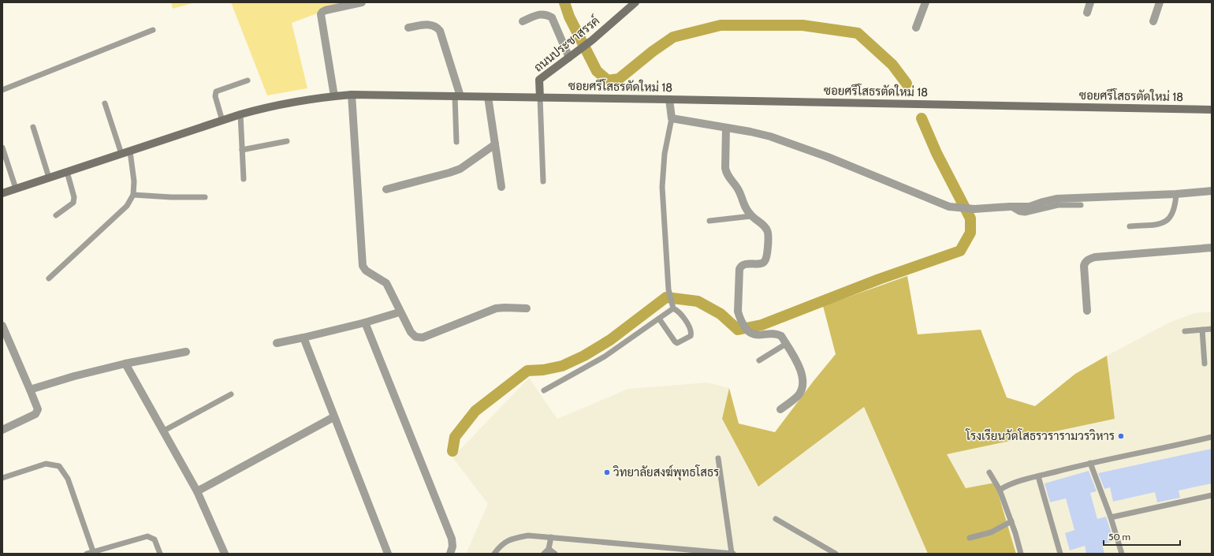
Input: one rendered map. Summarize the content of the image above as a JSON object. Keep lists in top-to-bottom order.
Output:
{
  "streets": {
    "street": ["ถนนประชาสรรค์", "ซอยศรีโสธรตัดใหม่ 18"]
  },
  "crossings": [
    ["ถนนประชาสรรค์", "ซอยศรีโสธรตัดใหม่ 18"]
  ],
  "places": ["โรงเรียนวัดโสธรวรารามวรวิหาร", "วิทยาลัยสงฆ์พุทธโสธร"],
  "scale_bar": "50 m"
}
